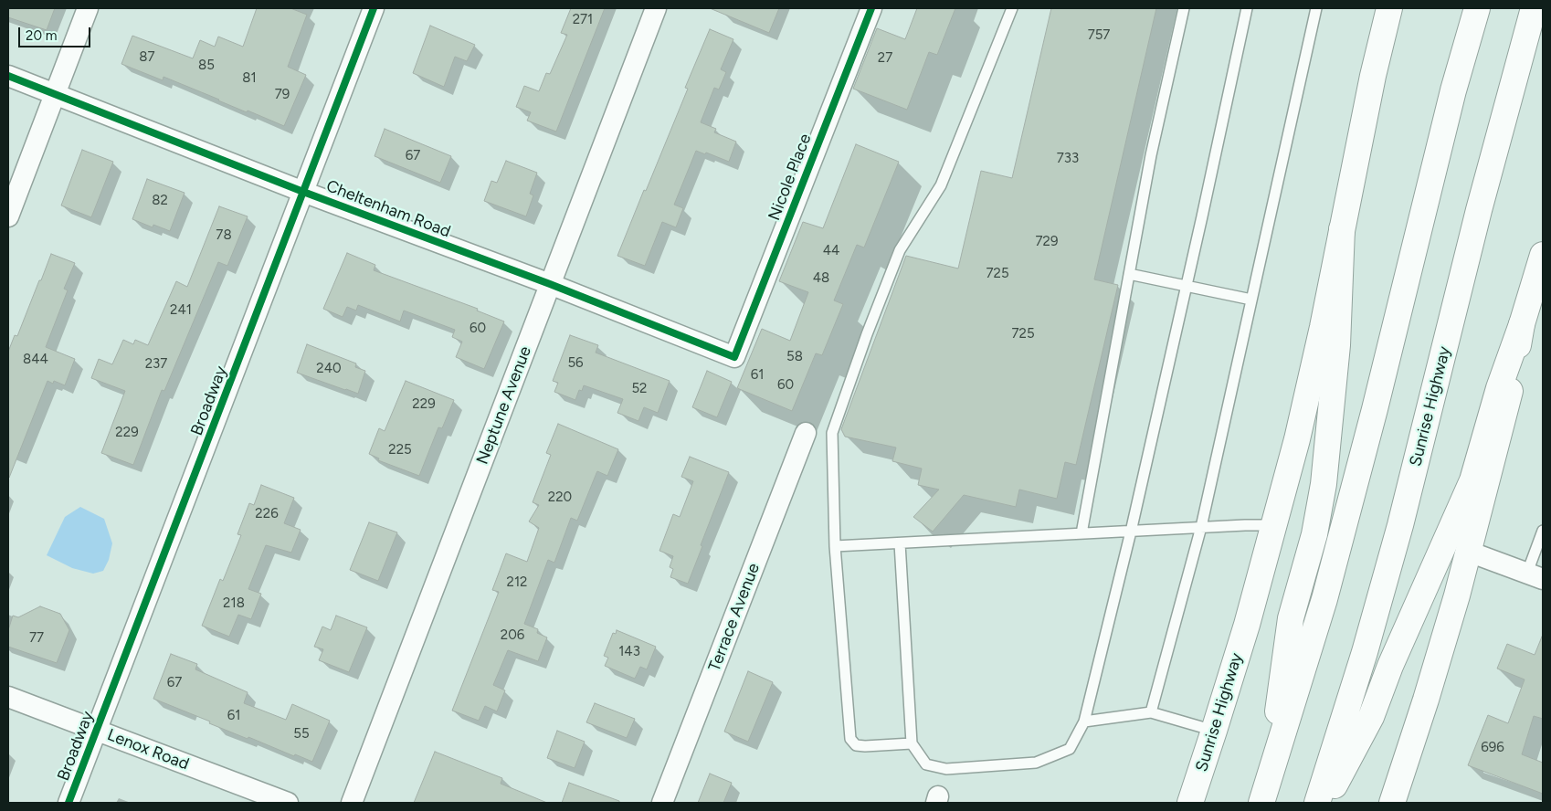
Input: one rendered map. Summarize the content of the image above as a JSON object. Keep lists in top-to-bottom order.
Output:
{
  "streets": {
    "main road": ["Sunrise Highway"],
    "street": [
      "Nicole Place",
      "Cheltenham Road",
      "Broadway",
      "Neptune Avenue",
      "Terrace Avenue",
      "Lenox Road"
    ]
  },
  "crossings": [
    ["Nicole Place", "Cheltenham Road"],
    ["Cheltenham Road", "Broadway"],
    ["Cheltenham Road", "Neptune Avenue"],
    ["Broadway", "Lenox Road"]
  ],
  "house_numbers": [
    "271",
    "757",
    "87",
    "27",
    "85",
    "81",
    "79",
    "67",
    "733",
    "82",
    "78",
    "729",
    "44",
    "725",
    "48",
    "241",
    "60",
    "725",
    "58",
    "844",
    "56",
    "237",
    "240",
    "61",
    "60",
    "52",
    "229",
    "229",
    "225",
    "220",
    "226",
    "212",
    "218",
    "206",
    "77",
    "143",
    "67",
    "61",
    "55",
    "696"
  ],
  "scale_bar": "20 m"
}
